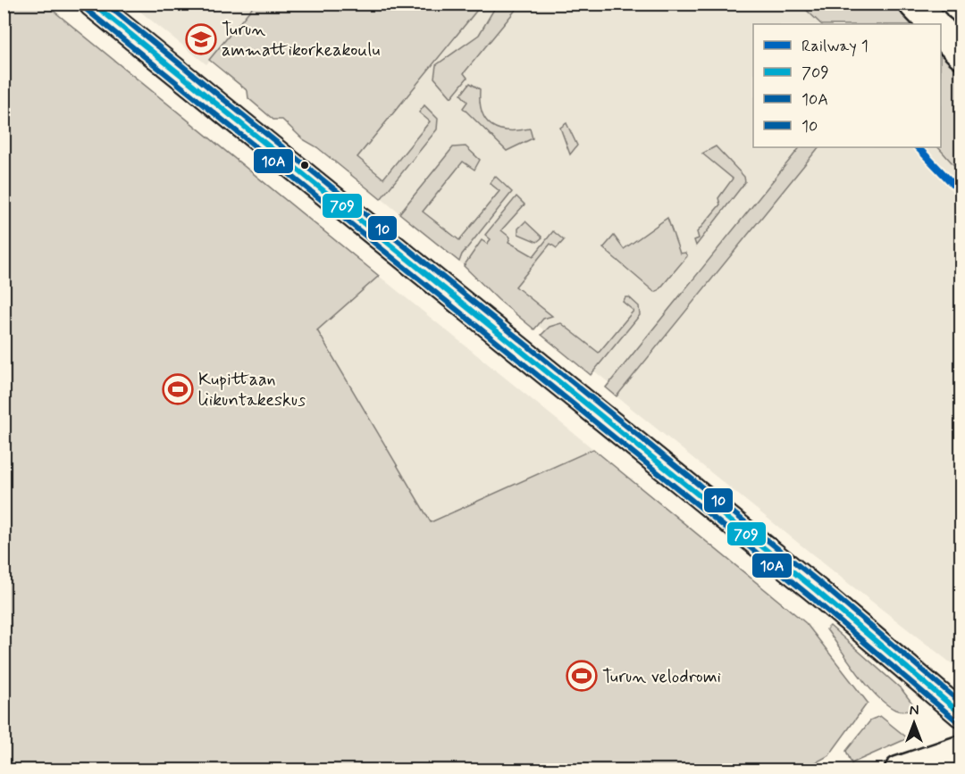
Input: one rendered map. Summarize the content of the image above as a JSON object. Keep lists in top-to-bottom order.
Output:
{
  "places": {
    "school or university": ["Turun ammattikorkeakoulu"],
    "sports": ["Kupittaan liikuntakeskus", "Turun velodromi"]
  },
  "lines": [
    "transit line 709",
    "transit line 10",
    "transit line 10A",
    "rail line 1"
  ],
  "legend": [
    "Railway 1",
    "709",
    "10A",
    "10"
  ],
  "north": "top"
}
